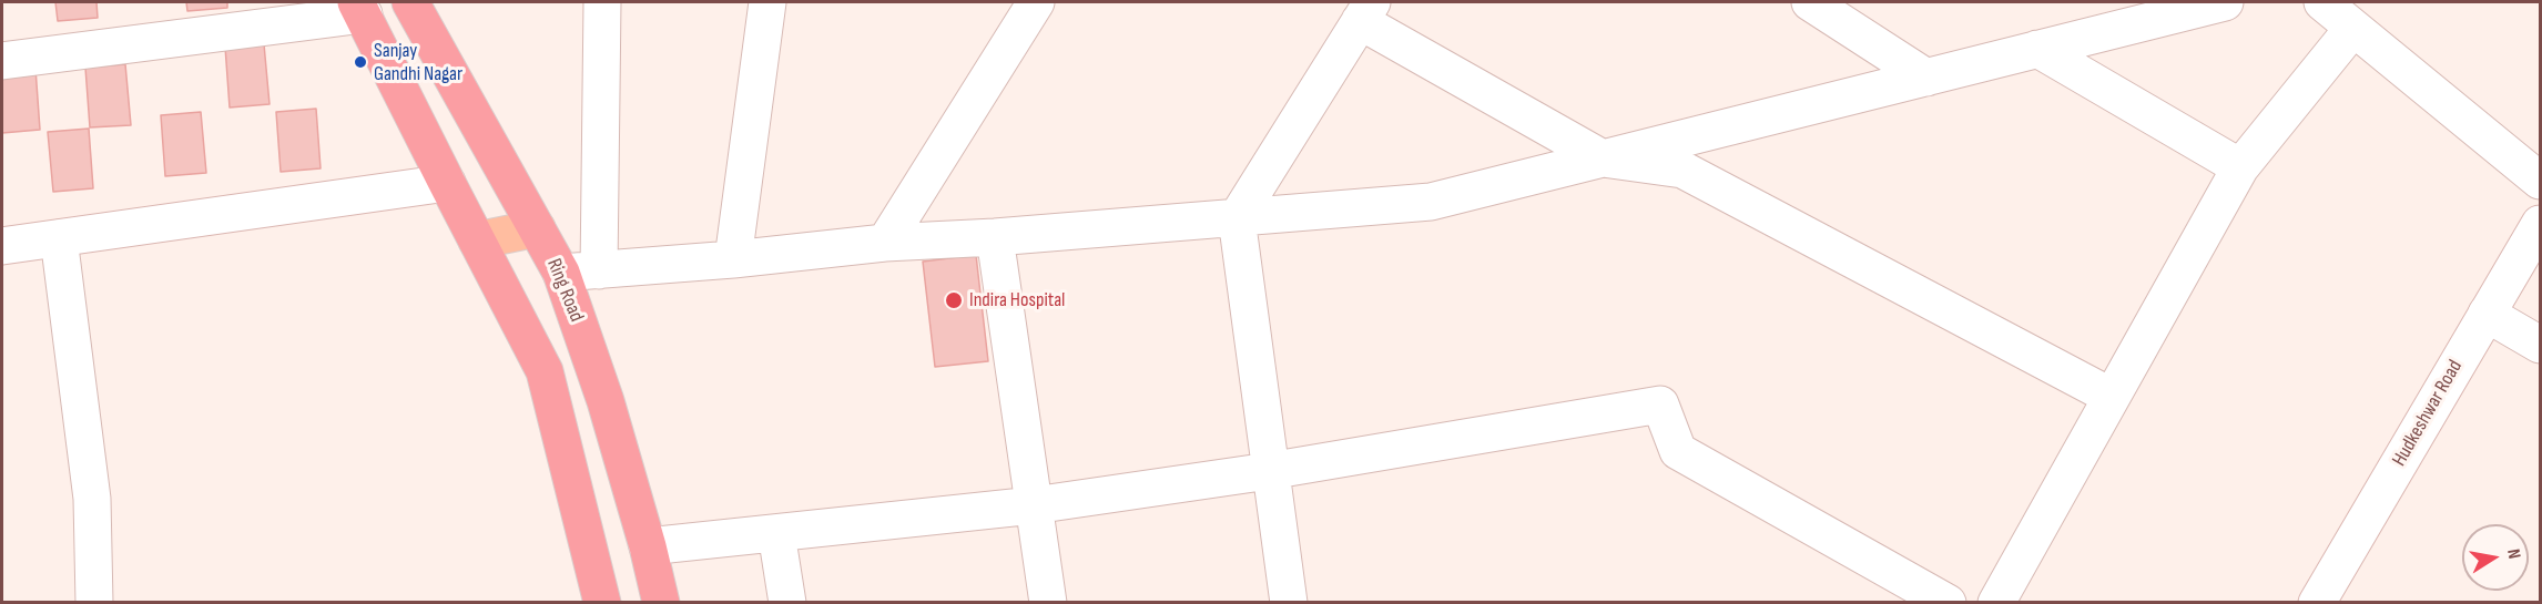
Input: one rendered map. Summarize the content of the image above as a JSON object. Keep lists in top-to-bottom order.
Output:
{
  "streets": {
    "highway": ["Ring Road"],
    "street": ["Hudkeshwar Road"]
  },
  "places": ["Sanjay Gandhi Nagar", "Indira Hospital"],
  "north": "right"
}
